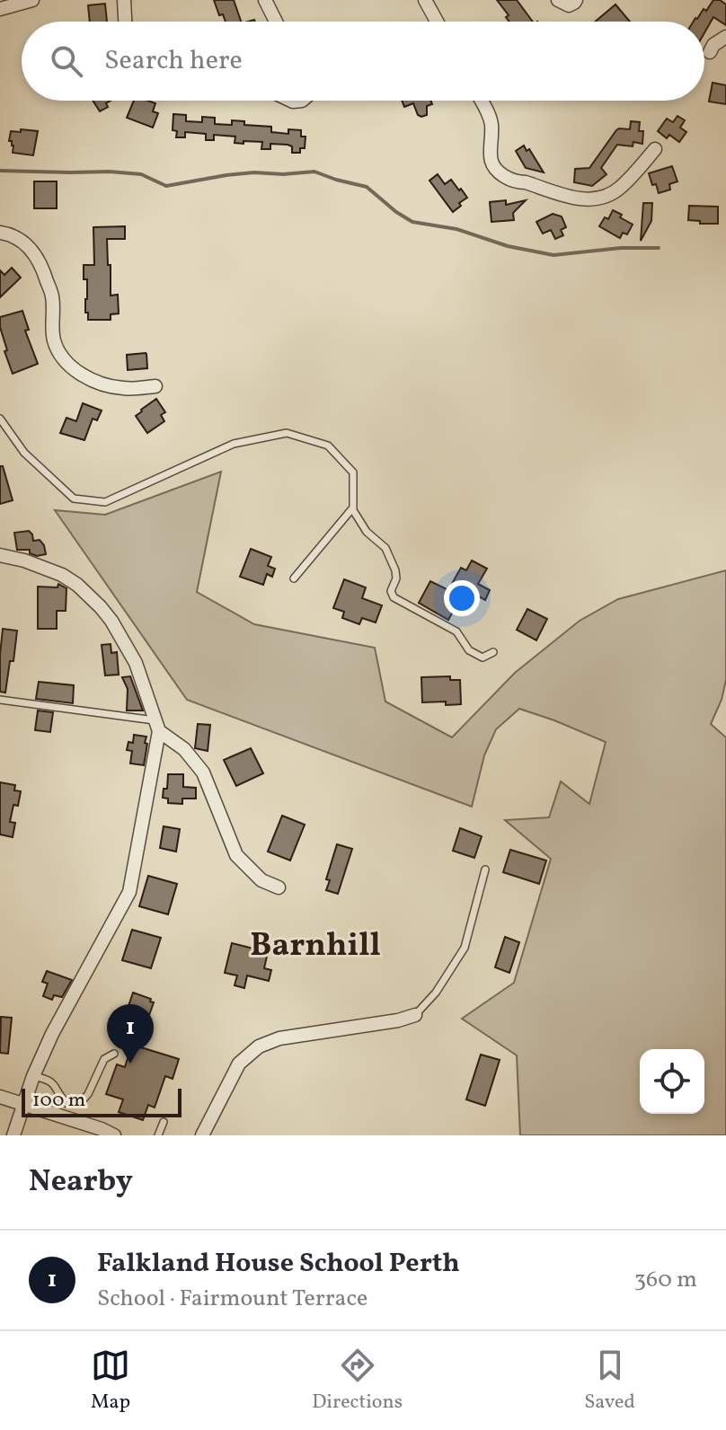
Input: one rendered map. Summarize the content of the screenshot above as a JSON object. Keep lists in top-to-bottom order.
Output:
{
  "districts": ["Barnhill"],
  "scale_bar": "100 m",
  "page": {
    "search": "Search here",
    "pins": "1",
    "scale": "100 m",
    "heading": "Nearby",
    "list": [
      {
        "mark": "1",
        "name": "Falkland House School Perth",
        "note": "School · Fairmount Terrace",
        "value": "360 m"
      }
    ],
    "nav": ["Map", "Directions", "Saved"]
  }
}
